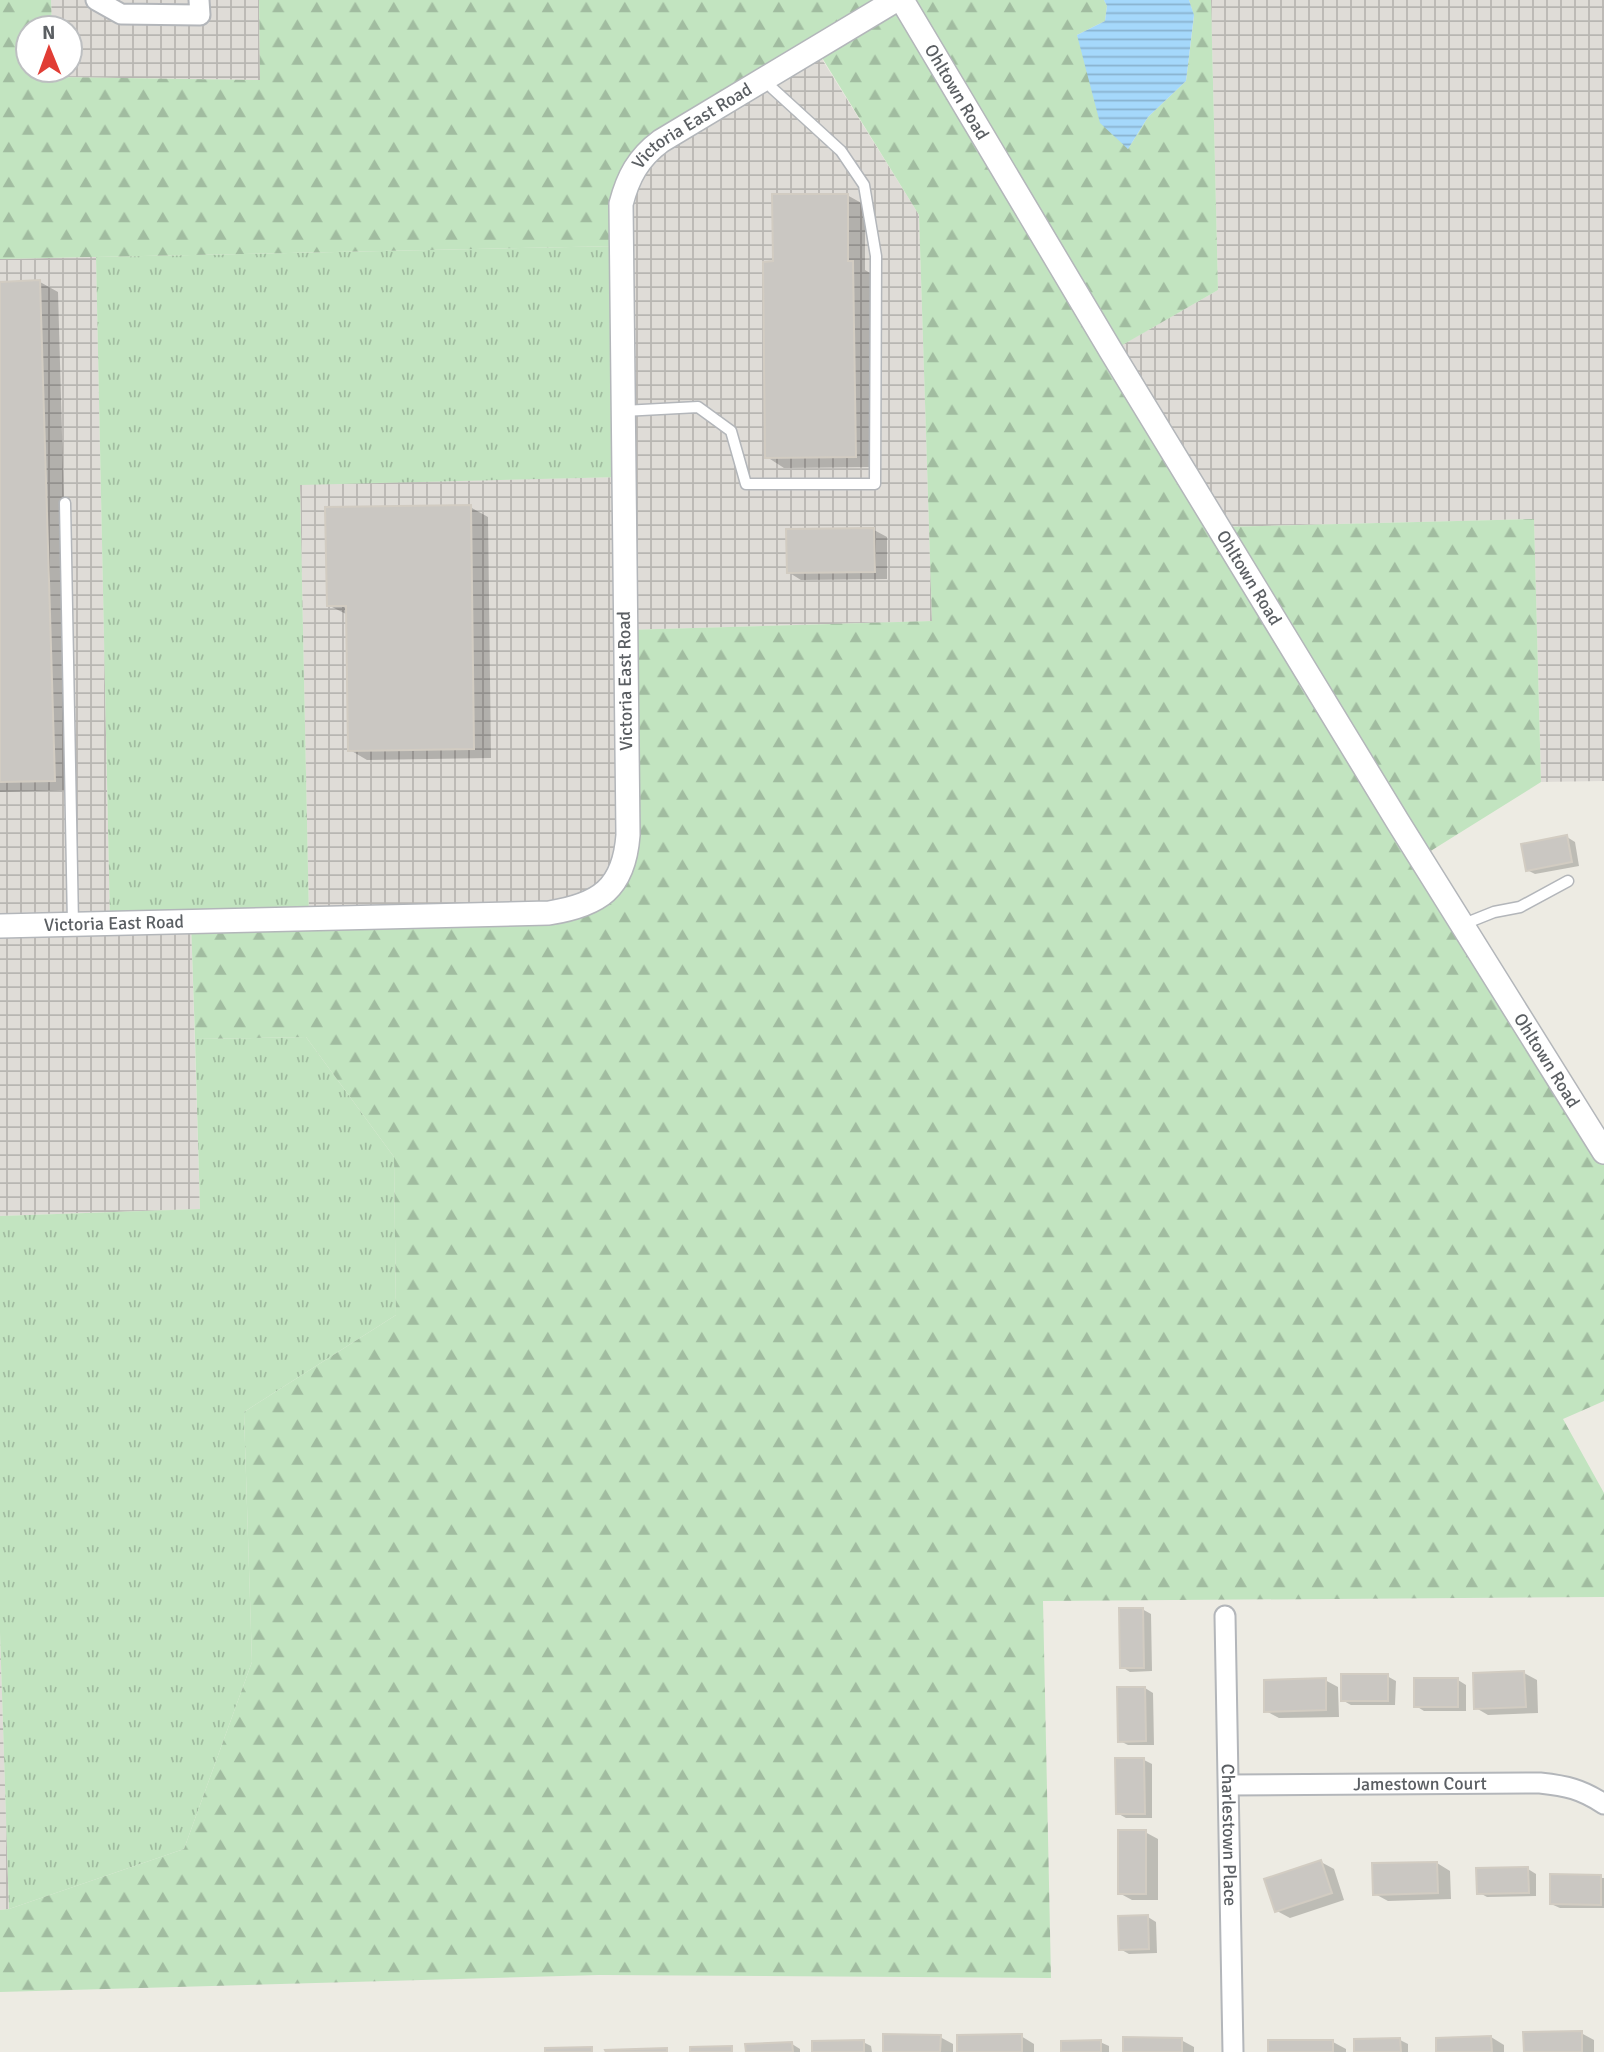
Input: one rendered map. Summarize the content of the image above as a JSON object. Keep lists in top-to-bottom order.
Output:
{
  "streets": {
    "street": [
      "Ohltown Road",
      "Victoria East Road",
      "Jamestown Court",
      "Charlestown Place"
    ]
  },
  "crossings": [
    ["Jamestown Court", "Charlestown Place"]
  ],
  "north": "top"
}
